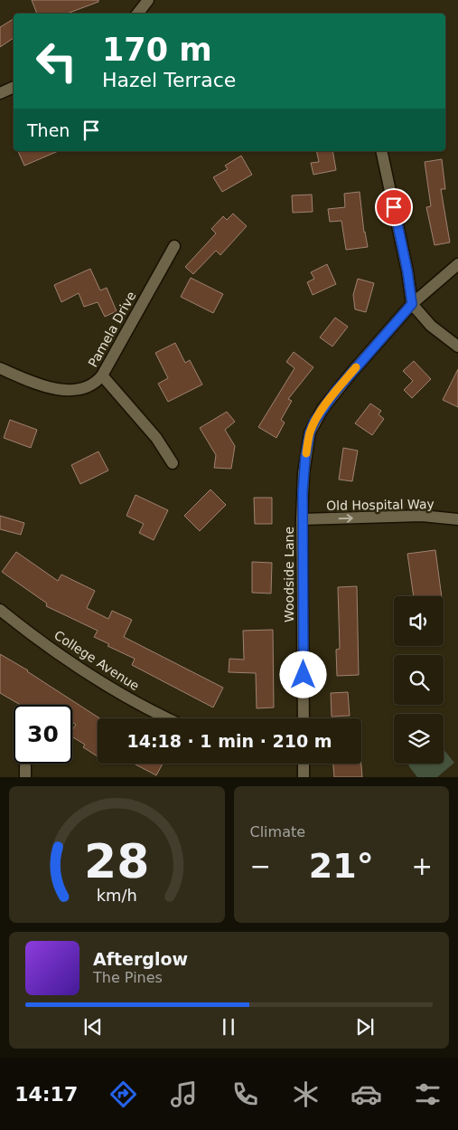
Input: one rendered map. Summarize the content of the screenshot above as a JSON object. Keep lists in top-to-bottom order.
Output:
{
  "streets": {
    "street": [
      "Pamela Drive",
      "Old Hospital Way",
      "Woodside Lane",
      "College Avenue"
    ]
  },
  "crossings": [
    ["Old Hospital Way", "Woodside Lane"]
  ],
  "one_way": ["Old Hospital Way"],
  "page": {
    "turn": ["170 m", "Hazel Terrace"],
    "then": "Then",
    "limit": "30",
    "trip": "14:18 · 1 min · 210 m",
    "tile": "Climate",
    "heat": ["−", "21°", "+"],
    "song": ["Afterglow", "The Pines"],
    "tabs": "14:17",
    "gauge": ["28", "km/h"]
  }
}
